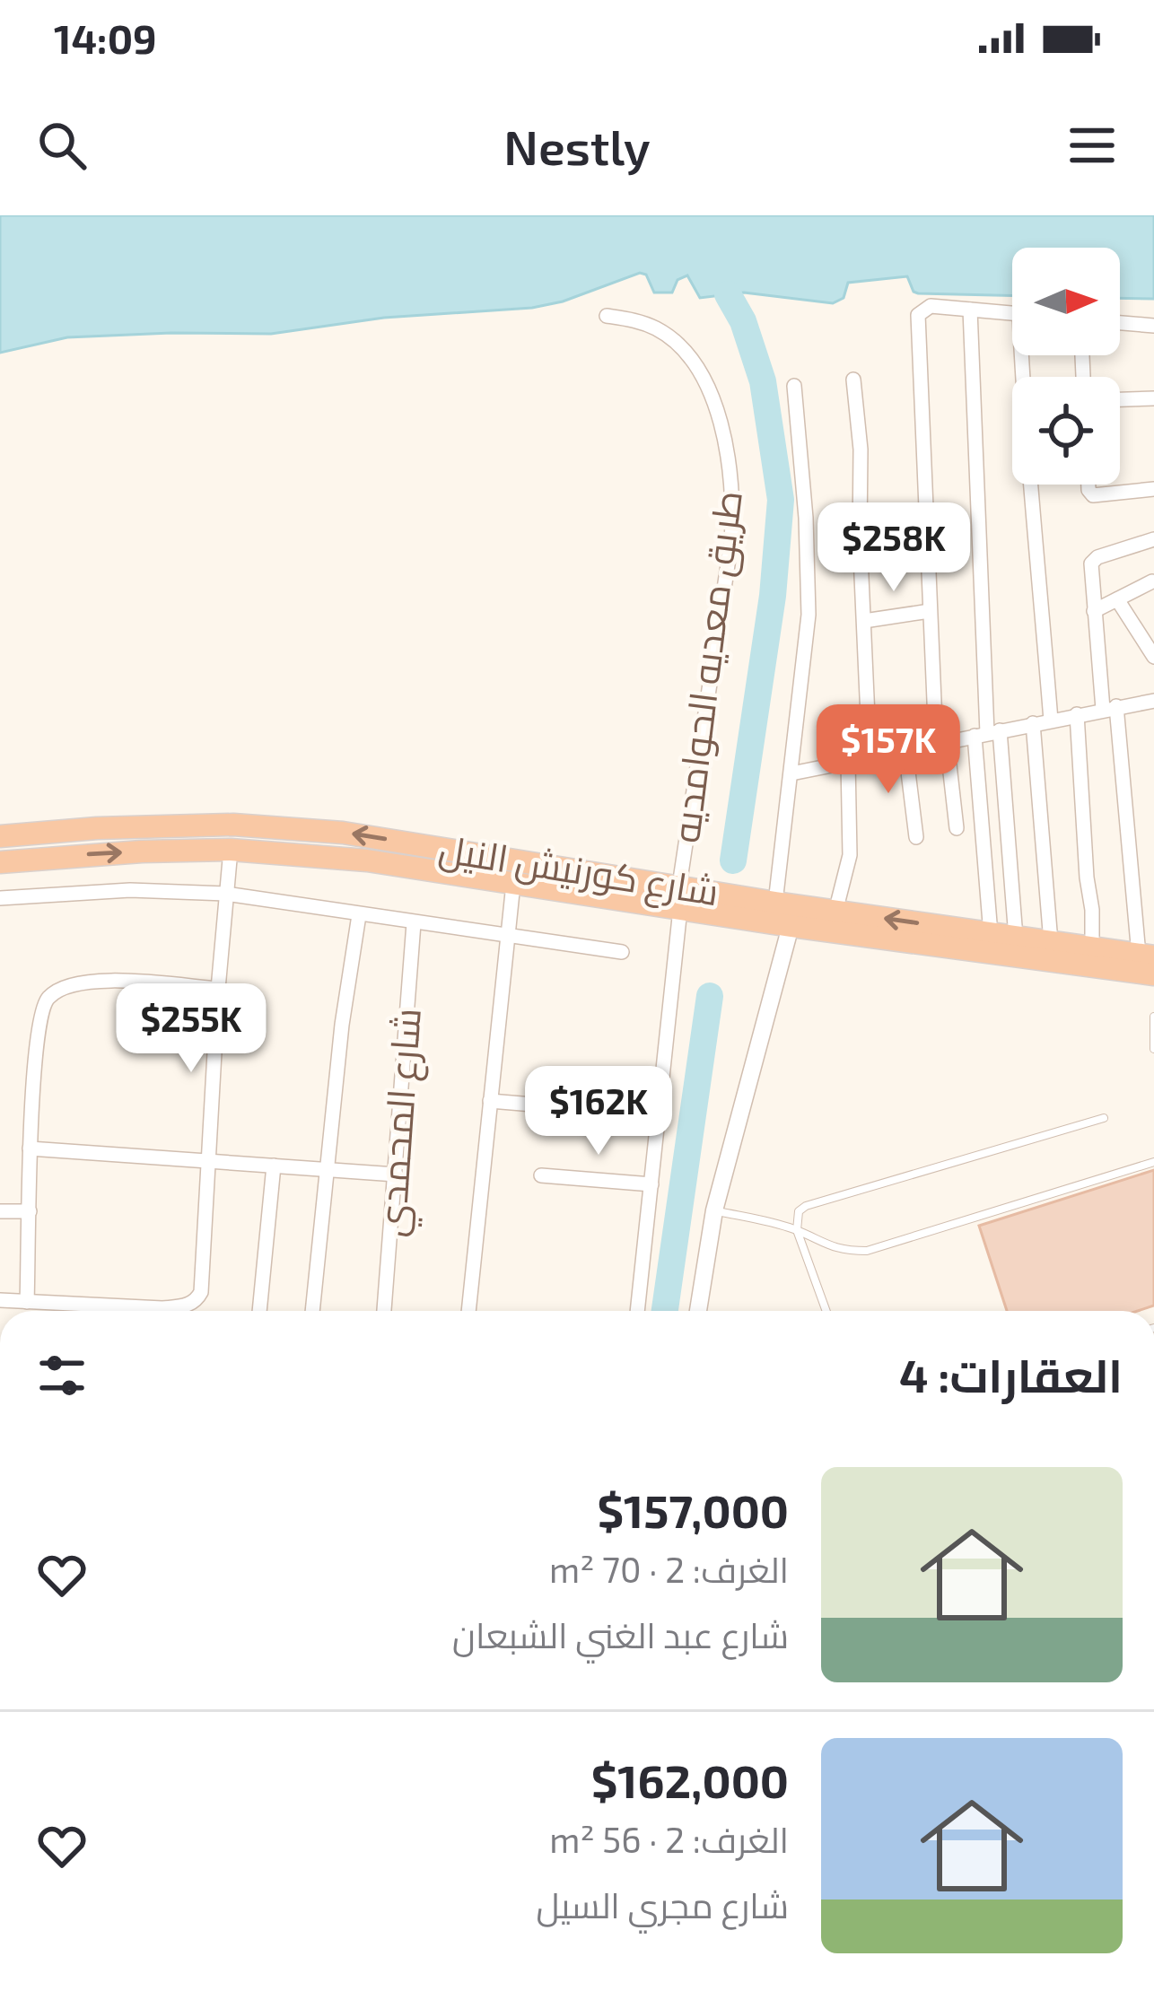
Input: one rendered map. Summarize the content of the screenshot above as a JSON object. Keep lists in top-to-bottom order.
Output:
{
  "streets": {
    "highway": ["شارع كورنيش النيل"],
    "street": ["طريق معديه الحوامديه", "شارع المحمدي"]
  },
  "crossings": [
    ["طريق معديه الحوامديه", "شارع كورنيش النيل"]
  ],
  "north": "right",
  "page": {
    "status": "14:09",
    "header": "Nestly",
    "price": [
      "$258K",
      "$157K",
      "$255K",
      "$162K"
    ],
    "heading": "العقارات: 4",
    "list": [
      {
        "name": "$157,000",
        "note": "الغرف: 2 · 70 m² · شارع عبد الغني الشبعان"
      },
      {
        "name": "$162,000",
        "note": "الغرف: 2 · 56 m² · شارع مجري السيل"
      }
    ]
  }
}
